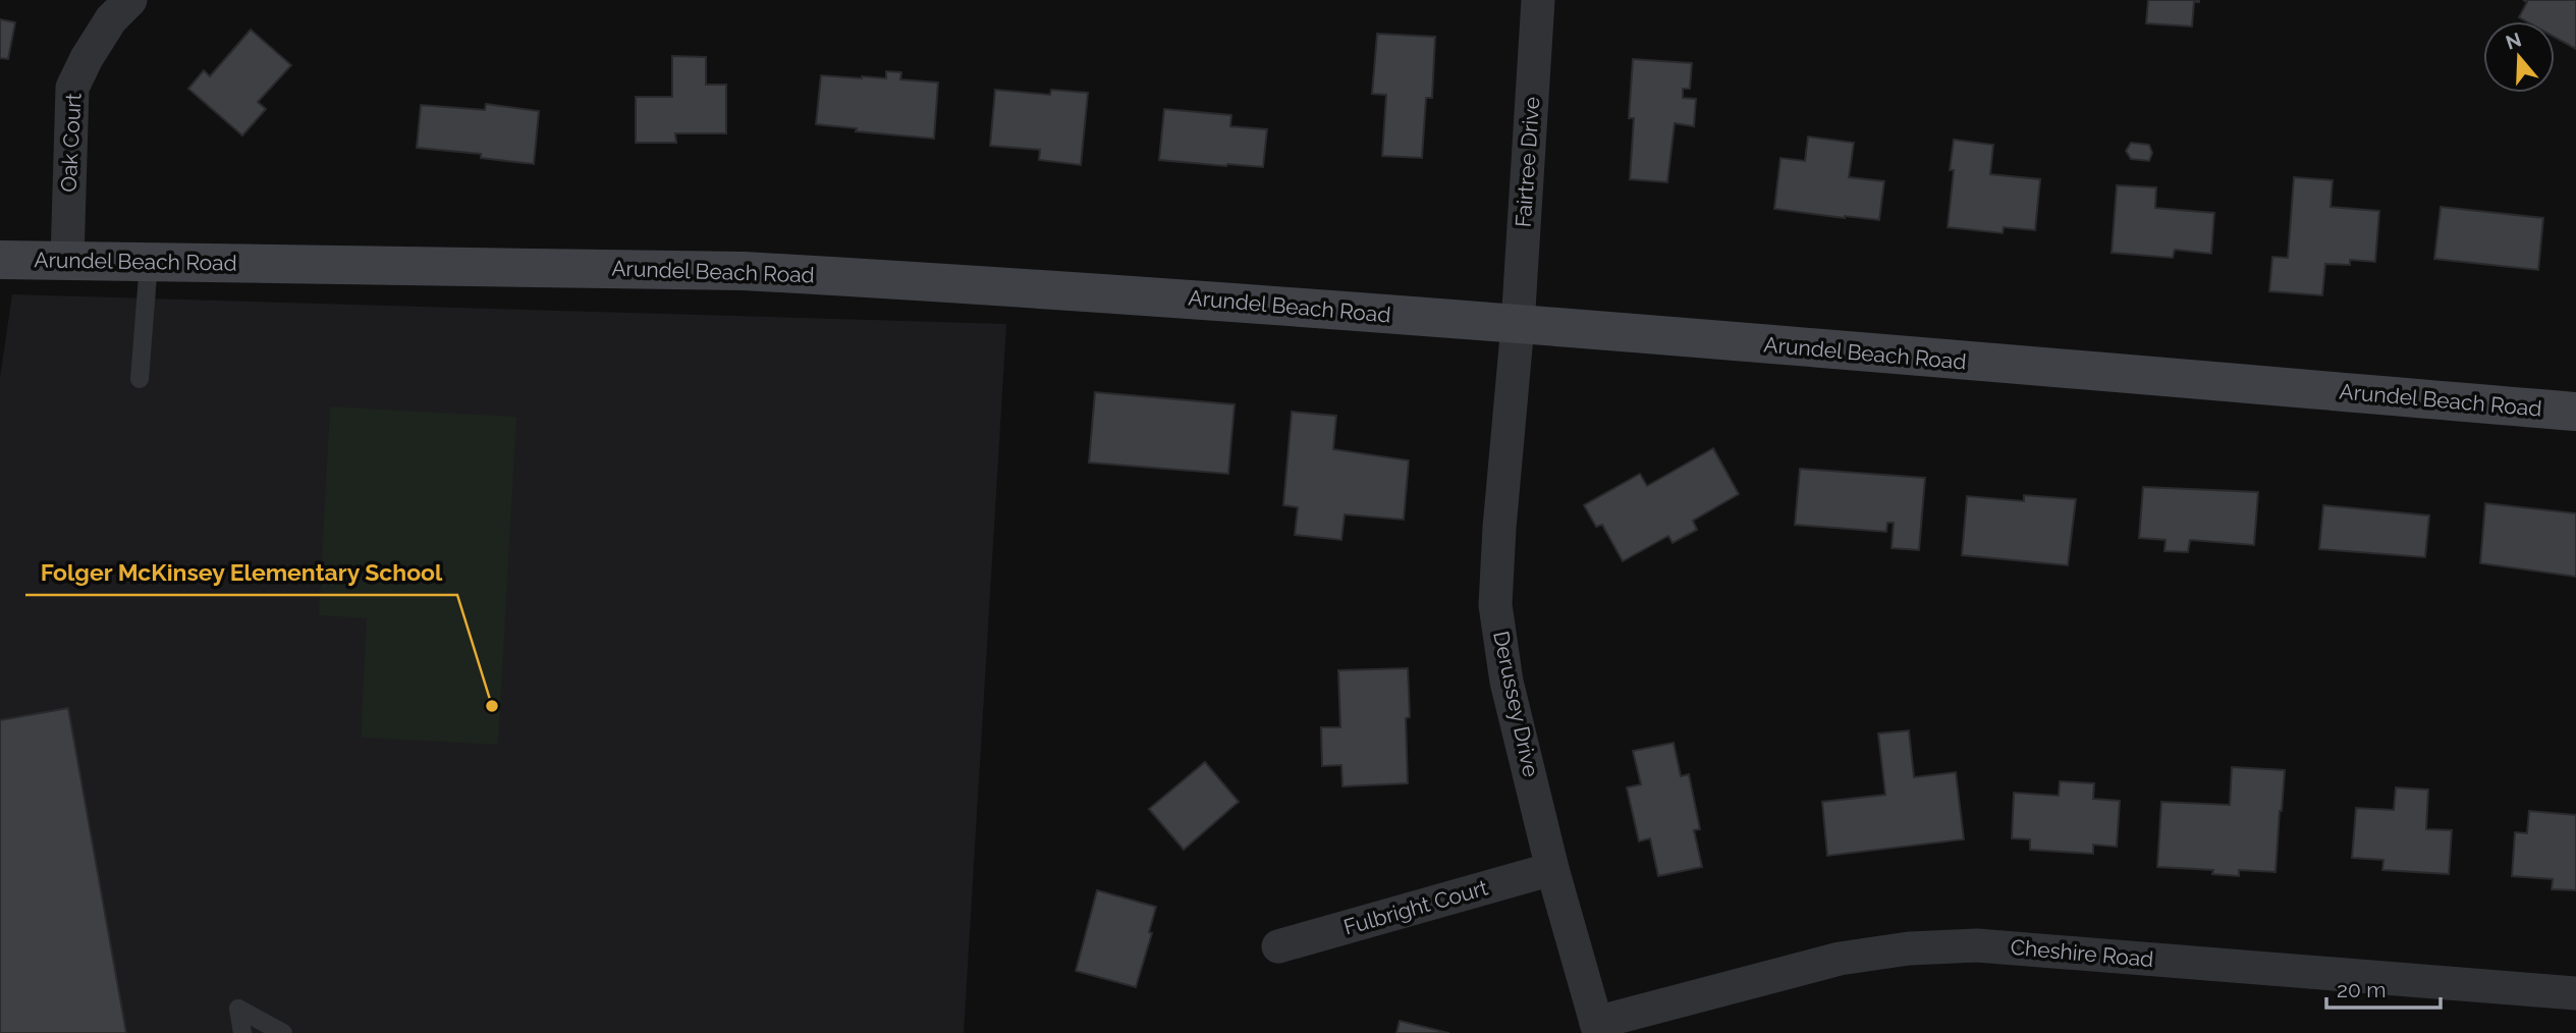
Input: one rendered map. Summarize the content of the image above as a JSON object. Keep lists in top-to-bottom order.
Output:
{
  "streets": {
    "street": [
      "Oak Court",
      "Fairtree Drive",
      "Arundel Beach Road",
      "Derussey Drive",
      "Fulbright Court",
      "Cheshire Road"
    ]
  },
  "crossings": [
    ["Oak Court", "Arundel Beach Road"],
    ["Fairtree Drive", "Arundel Beach Road"],
    ["Fairtree Drive", "Derussey Drive"],
    ["Arundel Beach Road", "Derussey Drive"],
    ["Derussey Drive", "Fulbright Court"],
    ["Derussey Drive", "Cheshire Road"]
  ],
  "places": ["Folger McKinsey Elementary School"],
  "scale_bar": "20 m",
  "north": "top"
}
